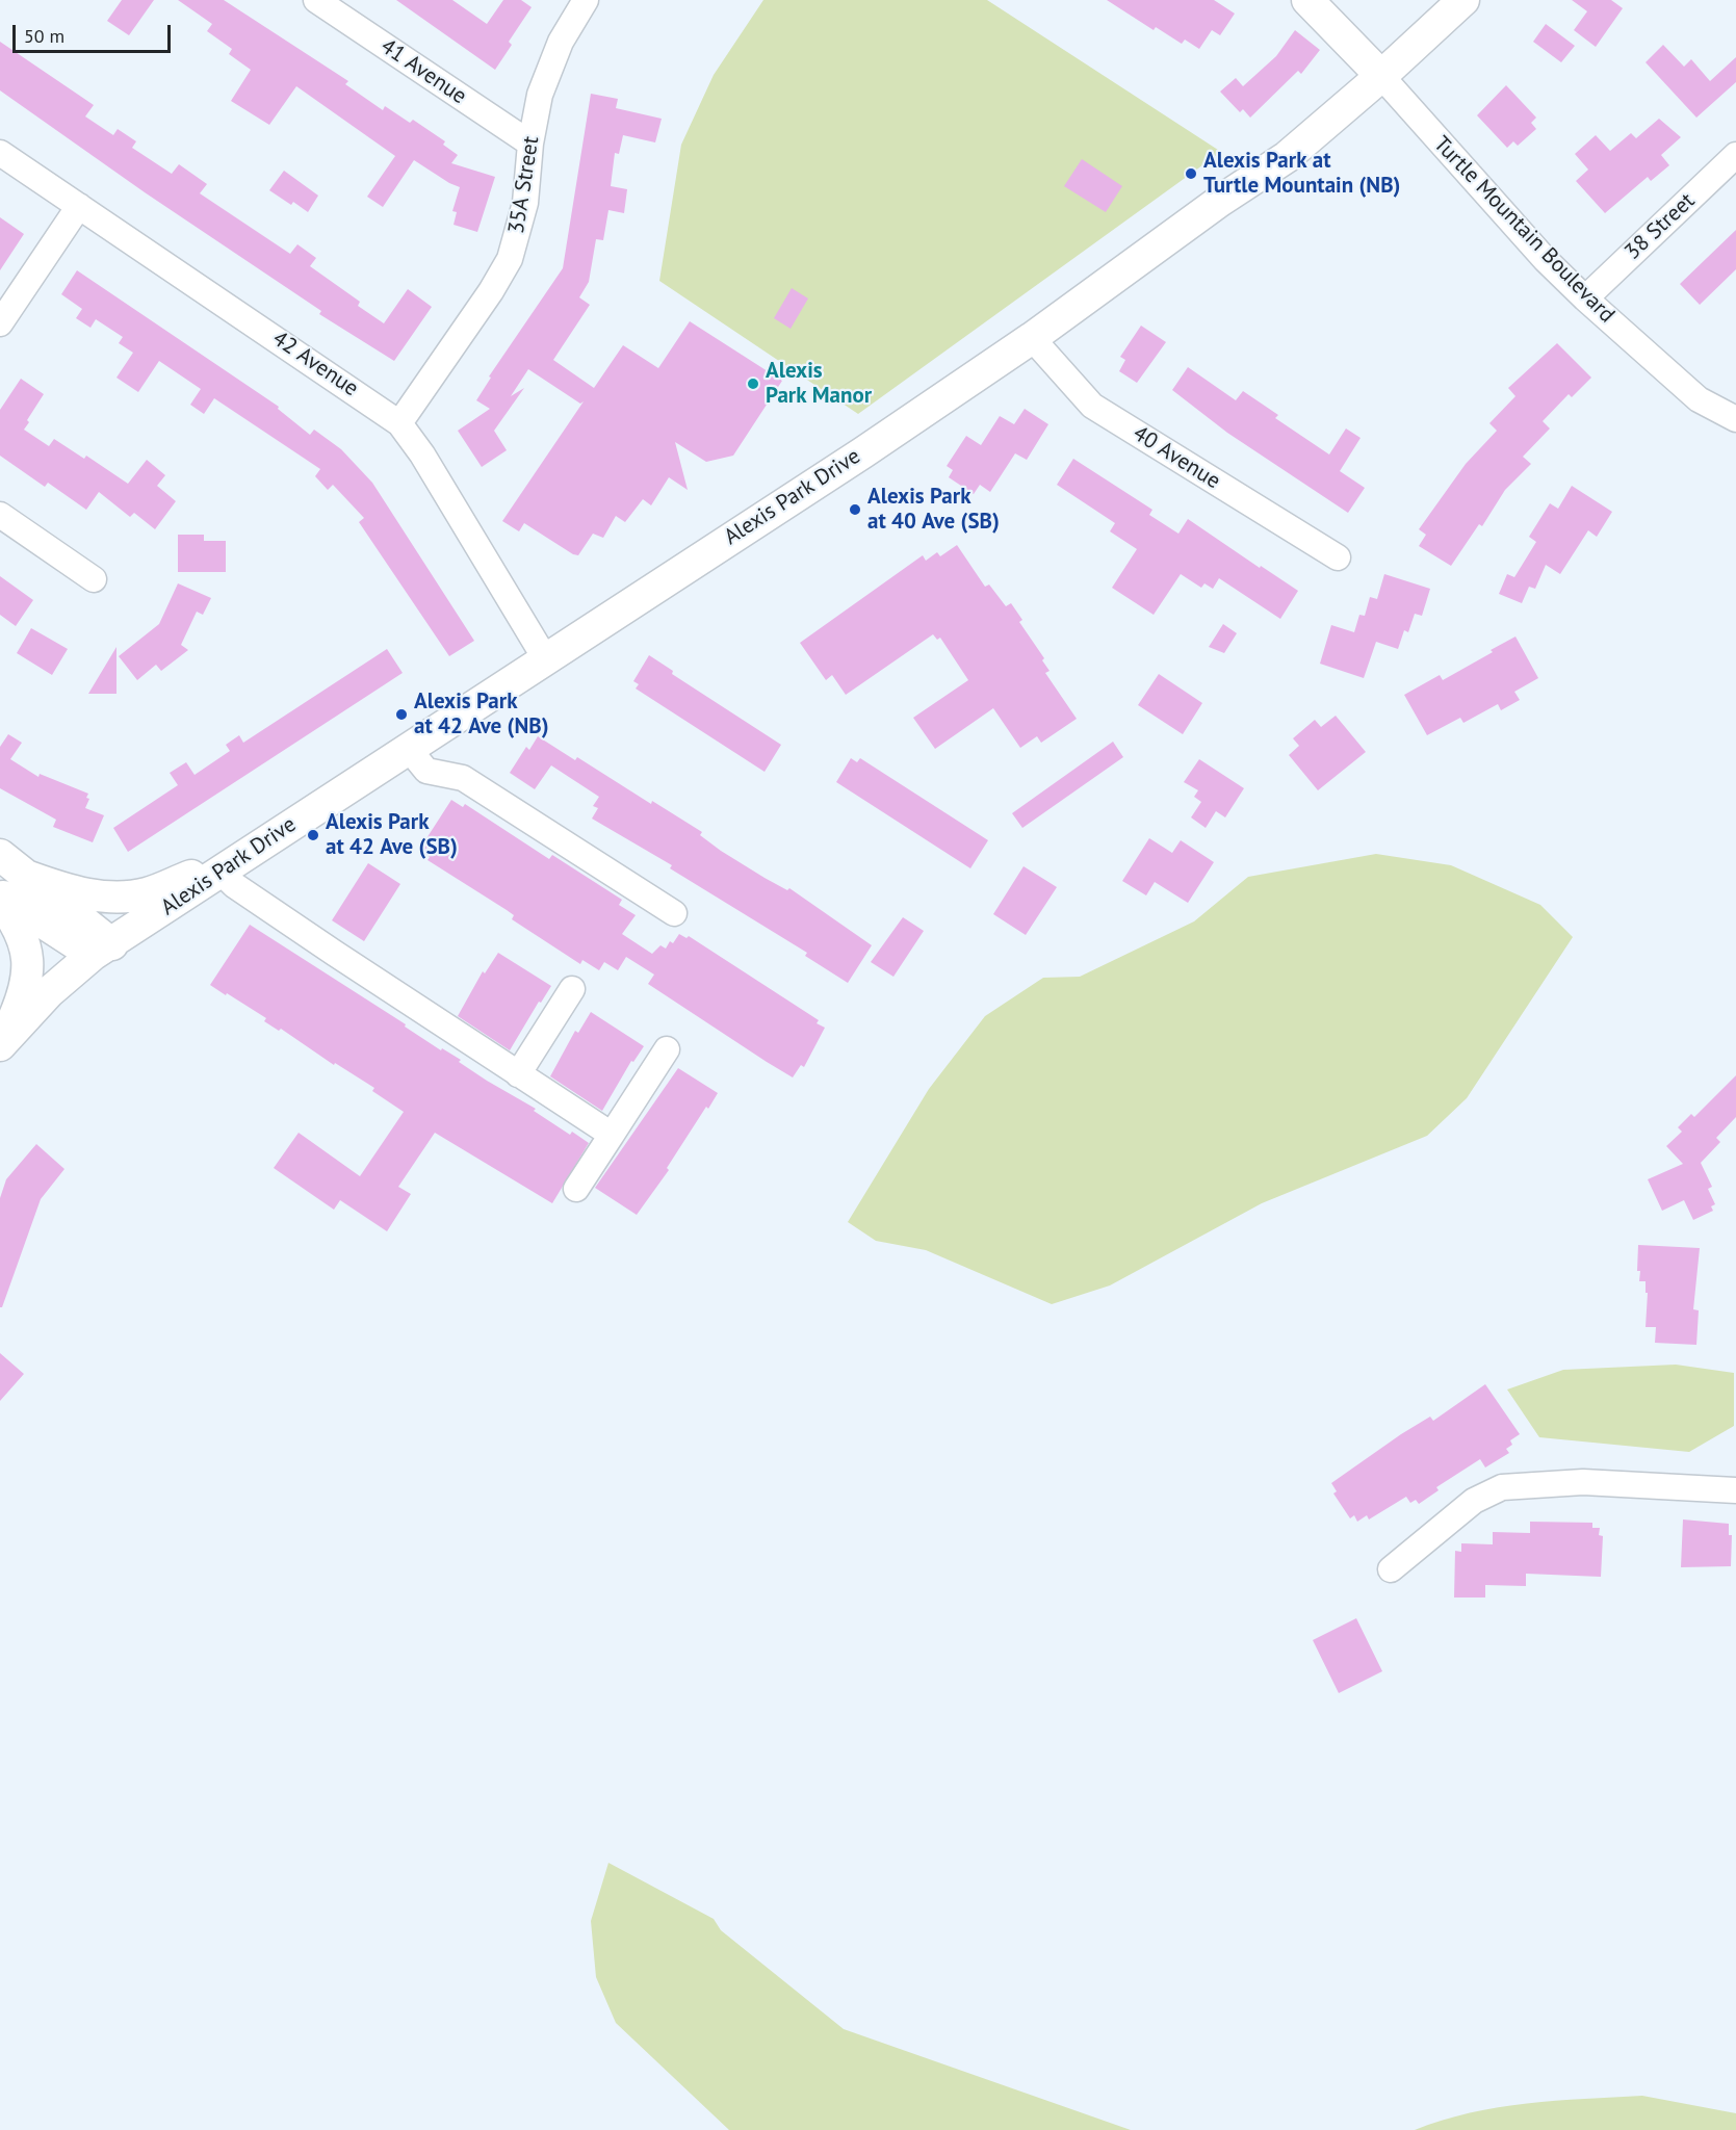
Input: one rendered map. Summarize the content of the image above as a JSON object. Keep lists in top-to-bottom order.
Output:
{
  "streets": {
    "street": [
      "41 Avenue",
      "35A Street",
      "38 Street",
      "Turtle Mountain Boulevard",
      "42 Avenue",
      "40 Avenue",
      "Alexis Park Drive"
    ]
  },
  "crossings": [
    ["41 Avenue", "35A Street"],
    ["35A Street", "42 Avenue"],
    ["38 Street", "Turtle Mountain Boulevard"],
    ["Turtle Mountain Boulevard", "Alexis Park Drive"],
    ["42 Avenue", "Alexis Park Drive"],
    ["40 Avenue", "Alexis Park Drive"]
  ],
  "places": [
    "Alexis Park at Turtle Mountain (NB)",
    "Alexis Park Manor",
    "Alexis Park at 40 Ave (SB)",
    "Alexis Park at 42 Ave (NB)",
    "Alexis Park at 42 Ave (SB)"
  ],
  "scale_bar": "50 m"
}
